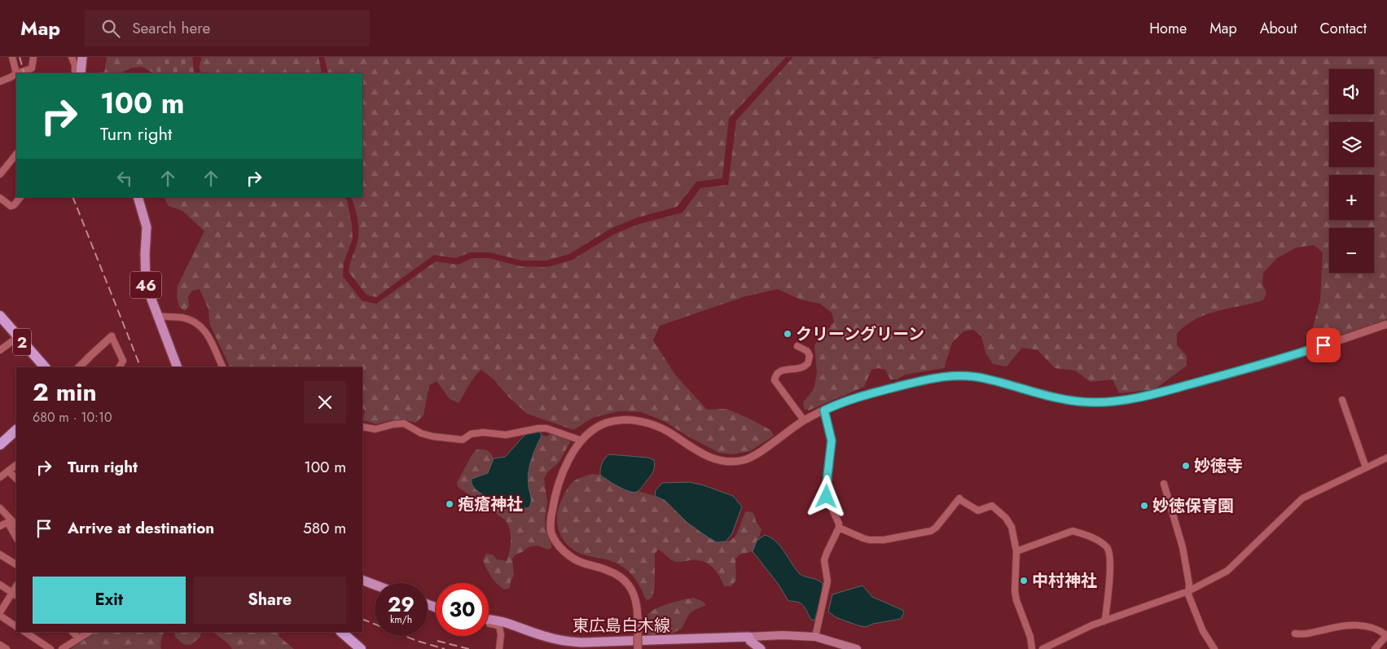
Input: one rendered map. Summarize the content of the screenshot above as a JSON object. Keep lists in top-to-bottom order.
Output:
{
  "streets": {
    "highway": ["2"],
    "main road": ["46", "東広島白木線"]
  },
  "places": [
    "クリーングリーン",
    "妙徳寺",
    "疱瘡神社",
    "妙徳保育園",
    "中村神社"
  ],
  "page": {
    "header": "Map",
    "search": "Search here",
    "nav": [
      "Home",
      "Map",
      "About",
      "Contact"
    ],
    "map_buttons": ["+", "−"],
    "turn": ["100 m", "Turn right"],
    "heading": ["2 min", "680 m · 10:10"],
    "list": [
      {
        "name": "Turn right",
        "value": "100 m"
      },
      {
        "name": "Arrive at destination",
        "value": "580 m"
      }
    ],
    "buttons": ["Exit", "Share"],
    "speed": "29 km/h",
    "limit": "30"
  }
}
